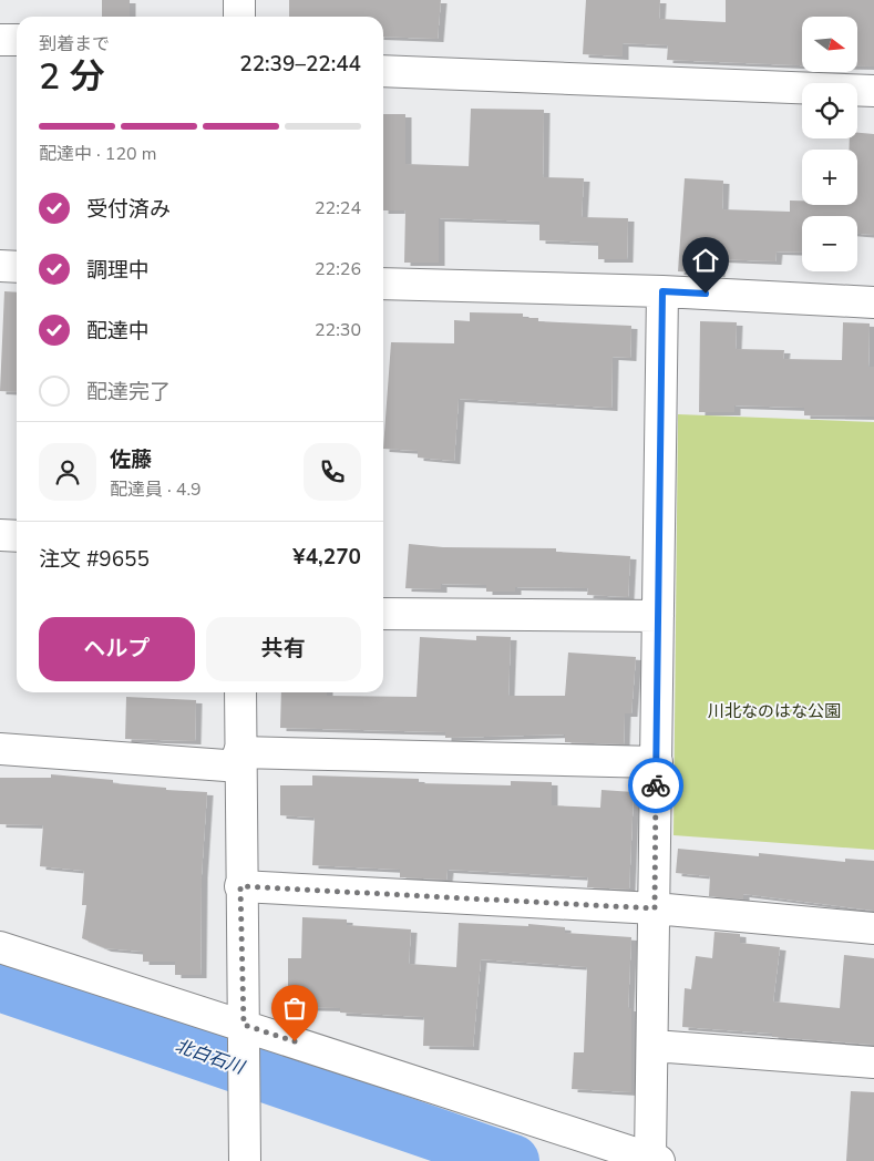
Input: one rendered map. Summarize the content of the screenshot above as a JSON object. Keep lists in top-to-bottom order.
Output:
{
  "water": ["北白石川"],
  "parks": ["川北なのはな公園"],
  "north": "right",
  "page": {
    "map_buttons": ["+", "−"],
    "heading": ["2 分", "到着まで", "22:39–22:44"],
    "panel": [
      "佐藤",
      "配達員 · 4.9",
      "注文 #9655",
      "¥4,270"
    ],
    "bar": "配達中 · 120 m",
    "list": [
      ["受付済み", "22:24"],
      ["調理中", "22:26"],
      ["配達中", "22:30"],
      "配達完了"
    ],
    "buttons": ["ヘルプ", "共有"]
  }
}
